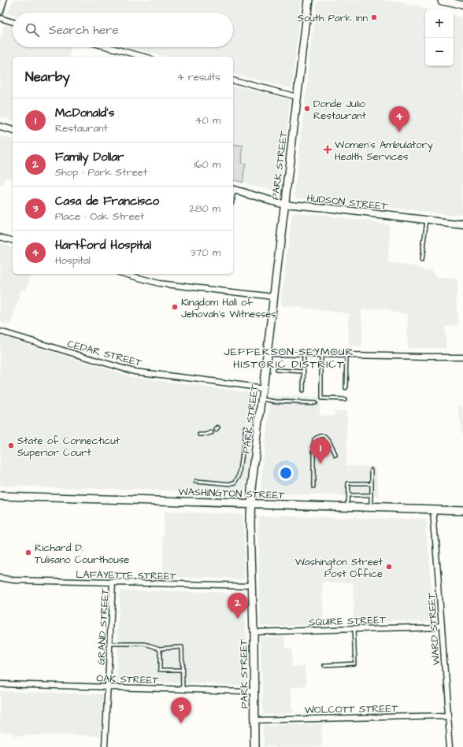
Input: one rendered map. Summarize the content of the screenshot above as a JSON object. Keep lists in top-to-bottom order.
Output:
{
  "streets": {
    "main road": ["PARK STREET", "WASHINGTON STREET"],
    "street": [
      "HUDSON STREET",
      "CEDAR STREET",
      "LAFAYETTE STREET",
      "SQUIRE STREET",
      "GRAND STREET",
      "WARD STREET",
      "OAK STREET",
      "WOLCOTT STREET"
    ]
  },
  "crossings": [
    ["PARK STREET", "HUDSON STREET"],
    ["PARK STREET", "CEDAR STREET"],
    ["PARK STREET", "WASHINGTON STREET"],
    ["PARK STREET", "LAFAYETTE STREET"],
    ["PARK STREET", "SQUIRE STREET"],
    ["PARK STREET", "OAK STREET"],
    ["PARK STREET", "WOLCOTT STREET"],
    ["WASHINGTON STREET", "WARD STREET"],
    ["LAFAYETTE STREET", "GRAND STREET"],
    ["SQUIRE STREET", "WARD STREET"],
    ["GRAND STREET", "OAK STREET"],
    ["WARD STREET", "WOLCOTT STREET"]
  ],
  "districts": ["JEFFERSON–SEYMOUR HISTORIC DISTRICT"],
  "places": {
    "other": [
      "South Park Inn",
      "Donde Julio Restaurant",
      "Kingdom Hall of Jehovah's Witnesses",
      "State of Connecticut Superior Court",
      "Richard D. Tulisano Courthouse",
      "Washington Street Post Office"
    ],
    "health": ["Women’s Ambulatory Health Services"]
  },
  "page": {
    "map_buttons": ["+", "−"],
    "search": "Search here",
    "heading": ["Nearby", "4 results"],
    "list": [
      {
        "mark": "1",
        "name": "McDonald's",
        "note": "Restaurant",
        "value": "40 m"
      },
      {
        "mark": "2",
        "name": "Family Dollar",
        "note": "Shop · Park Street",
        "value": "160 m"
      },
      {
        "mark": "3",
        "name": "Casa de Francisco",
        "note": "Place · Oak Street",
        "value": "280 m"
      },
      {
        "mark": "4",
        "name": "Hartford Hospital",
        "note": "Hospital",
        "value": "370 m"
      }
    ],
    "pins": [
      "4",
      "1",
      "2",
      "3"
    ]
  }
}
